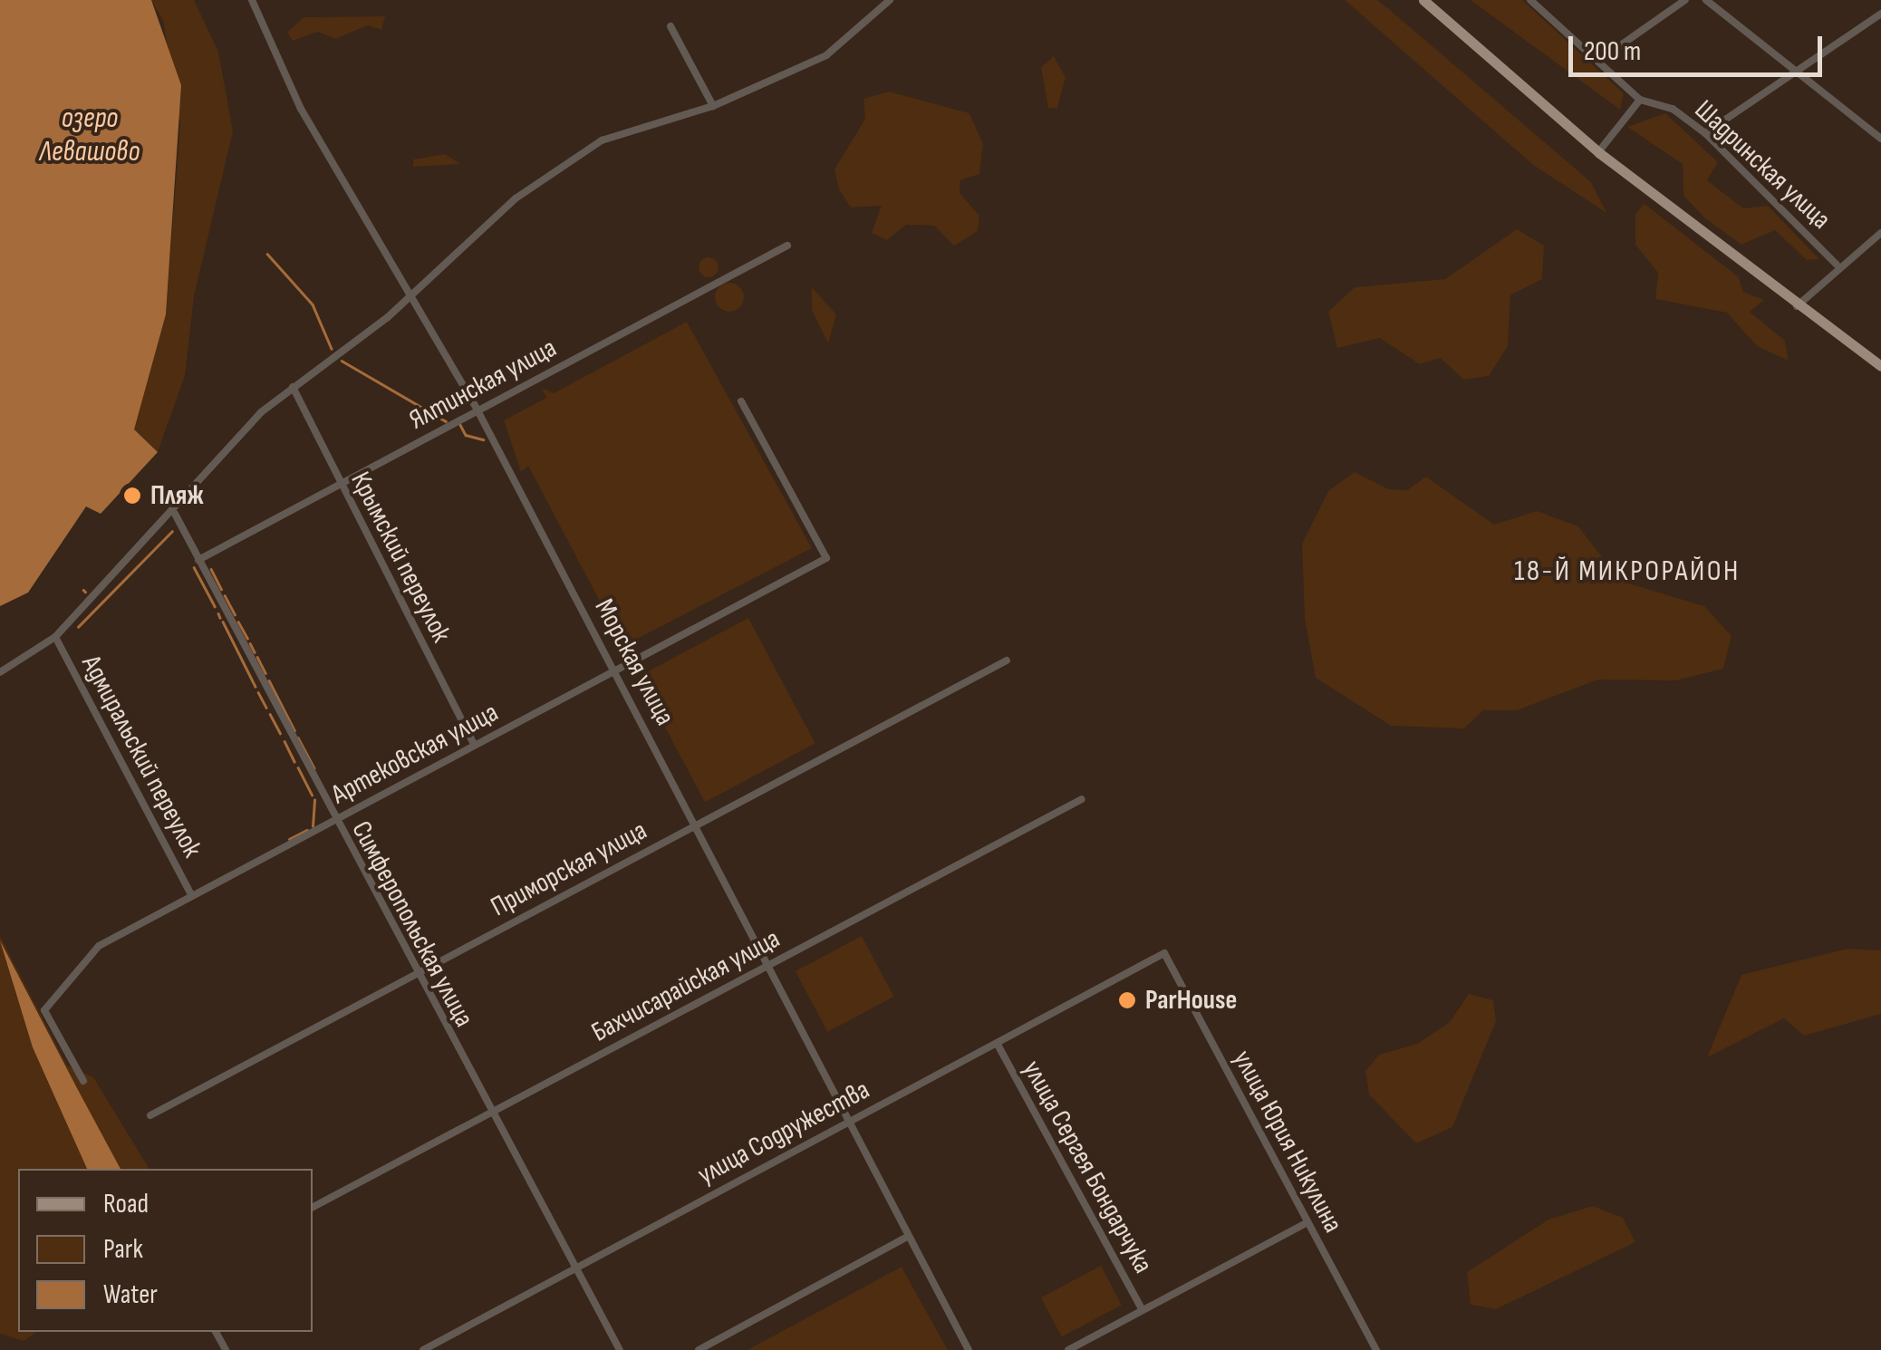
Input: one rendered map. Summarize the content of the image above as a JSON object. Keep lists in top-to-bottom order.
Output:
{
  "streets": {
    "street": [
      "Шадринская улица",
      "Ялтинская улица",
      "Крымский переулок",
      "Морская улица",
      "Артековская улица",
      "Адмиральский переулок",
      "Приморская улица",
      "Симферопольская улица",
      "Бахчисарайская улица",
      "улица Содружества",
      "улица Юрия Никулина",
      "улица Сергея Бондарчука"
    ]
  },
  "crossings": [
    ["Ялтинская улица", "Крымский переулок"],
    ["Ялтинская улица", "Морская улица"],
    ["Ялтинская улица", "Симферопольская улица"],
    ["Крымский переулок", "Артековская улица"],
    ["Морская улица", "Артековская улица"],
    ["Морская улица", "Приморская улица"],
    ["Морская улица", "Бахчисарайская улица"],
    ["Морская улица", "улица Содружества"],
    ["Артековская улица", "Адмиральский переулок"],
    ["Артековская улица", "Симферопольская улица"],
    ["Приморская улица", "Симферопольская улица"],
    ["Симферопольская улица", "Бахчисарайская улица"],
    ["Симферопольская улица", "улица Содружества"],
    ["улица Содружества", "улица Юрия Никулина"],
    ["улица Содружества", "улица Сергея Бондарчука"]
  ],
  "districts": ["18-Й МИКРОРАЙОН"],
  "water": ["озеро Левашово"],
  "places": ["Пляж", "ParHouse"],
  "legend": ["Road", "Park", "Water"],
  "scale_bar": "200 m"
}
